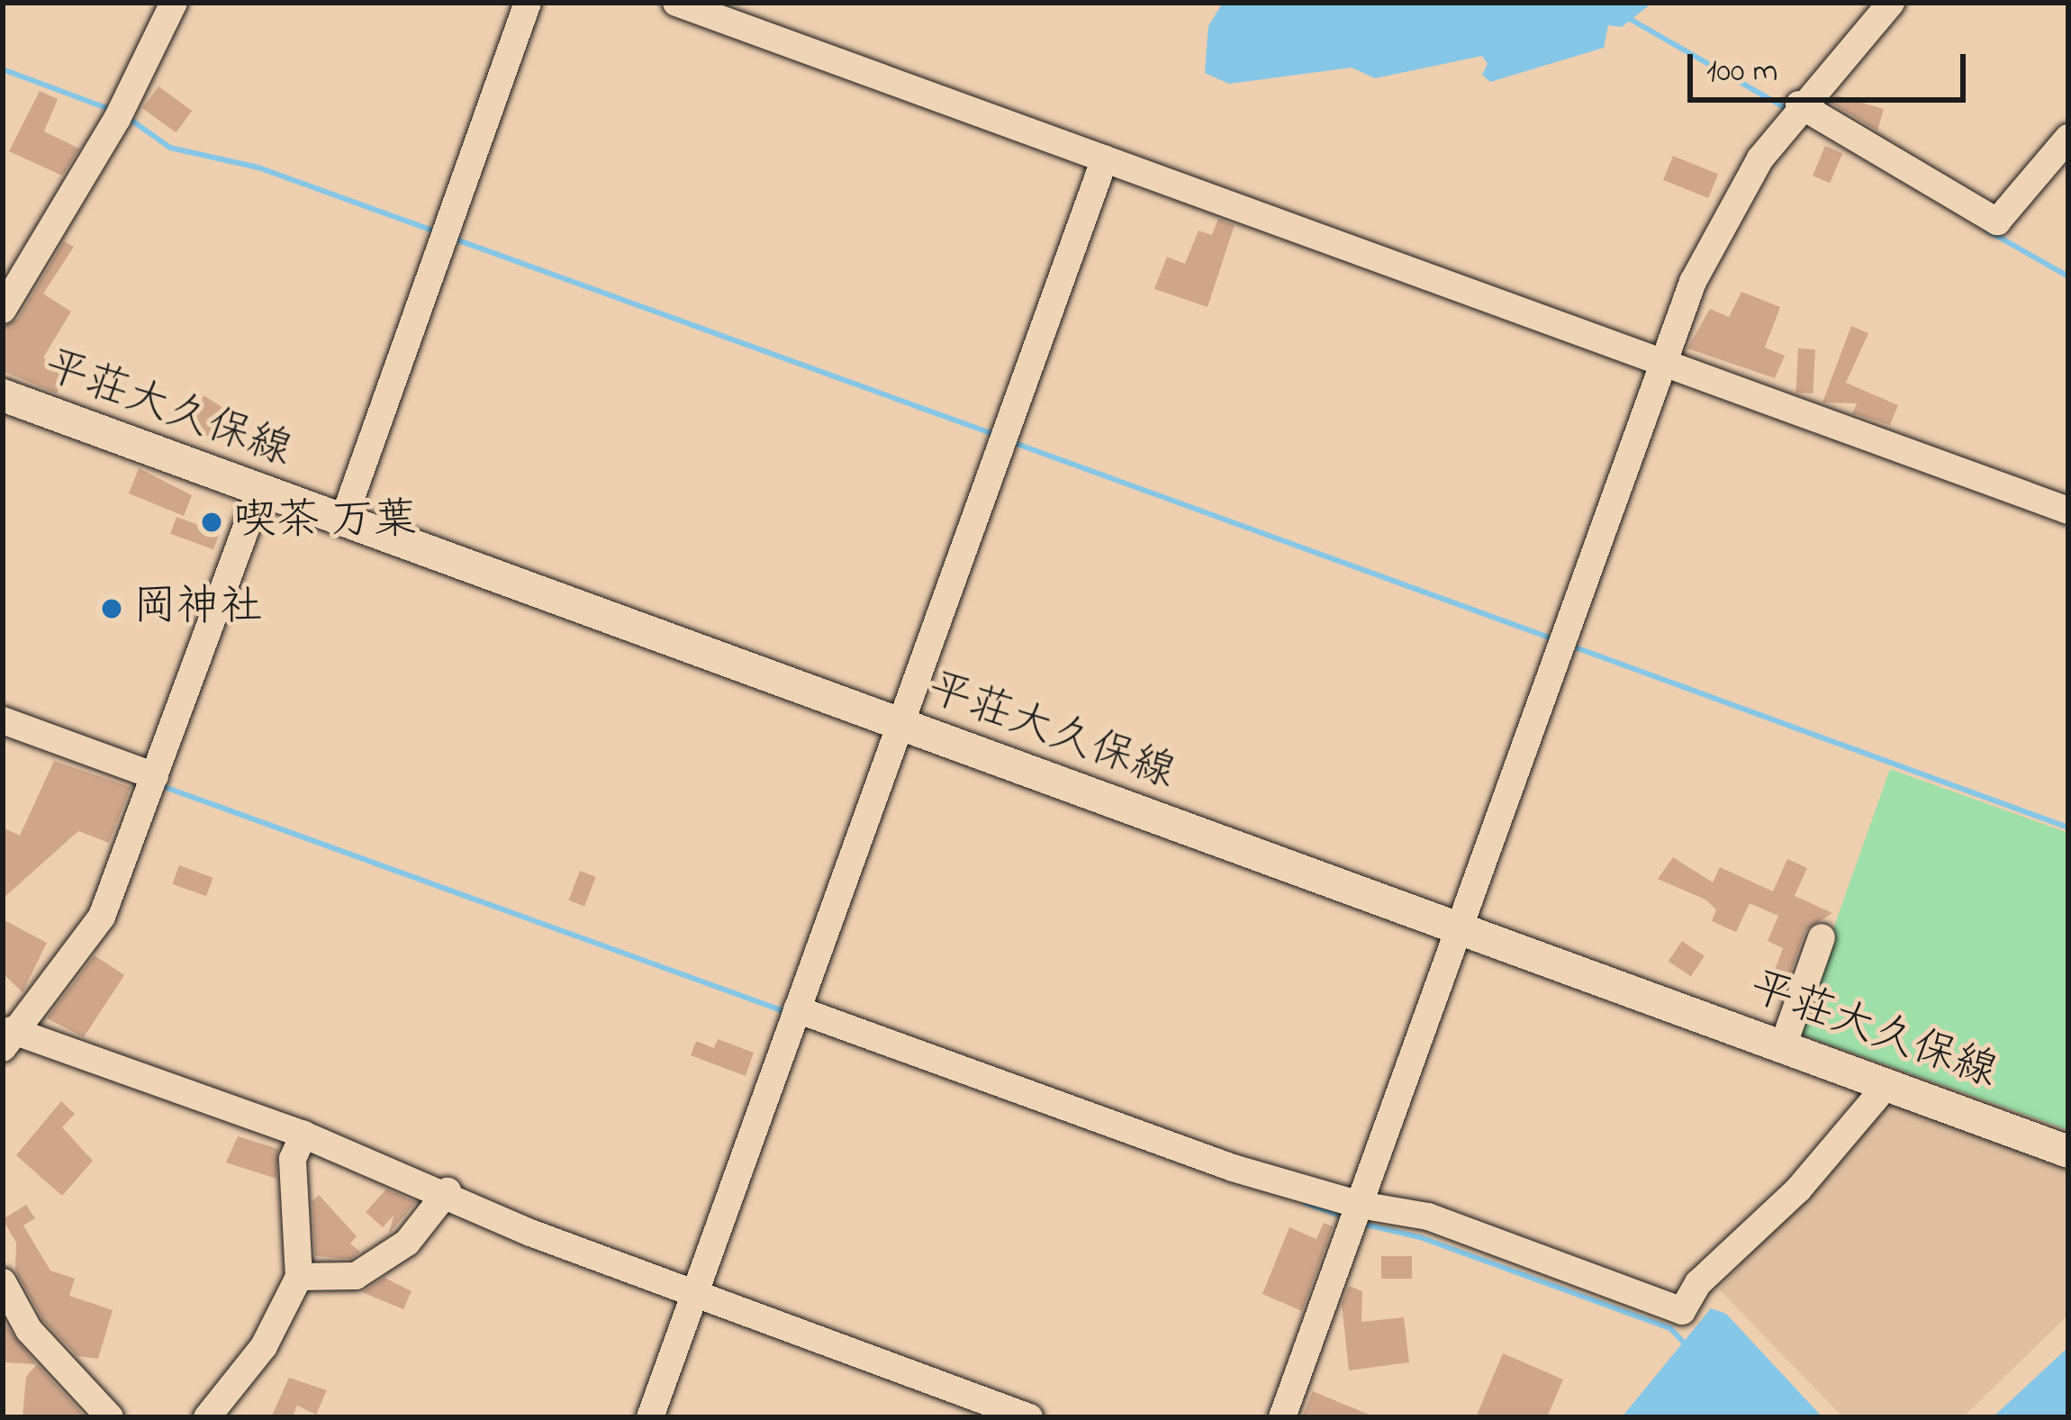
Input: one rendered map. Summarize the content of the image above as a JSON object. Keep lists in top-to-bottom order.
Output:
{
  "streets": {
    "main road": ["平荘大久保線"]
  },
  "places": ["喫茶 万葉", "岡神社"],
  "scale_bar": "100 m"
}
